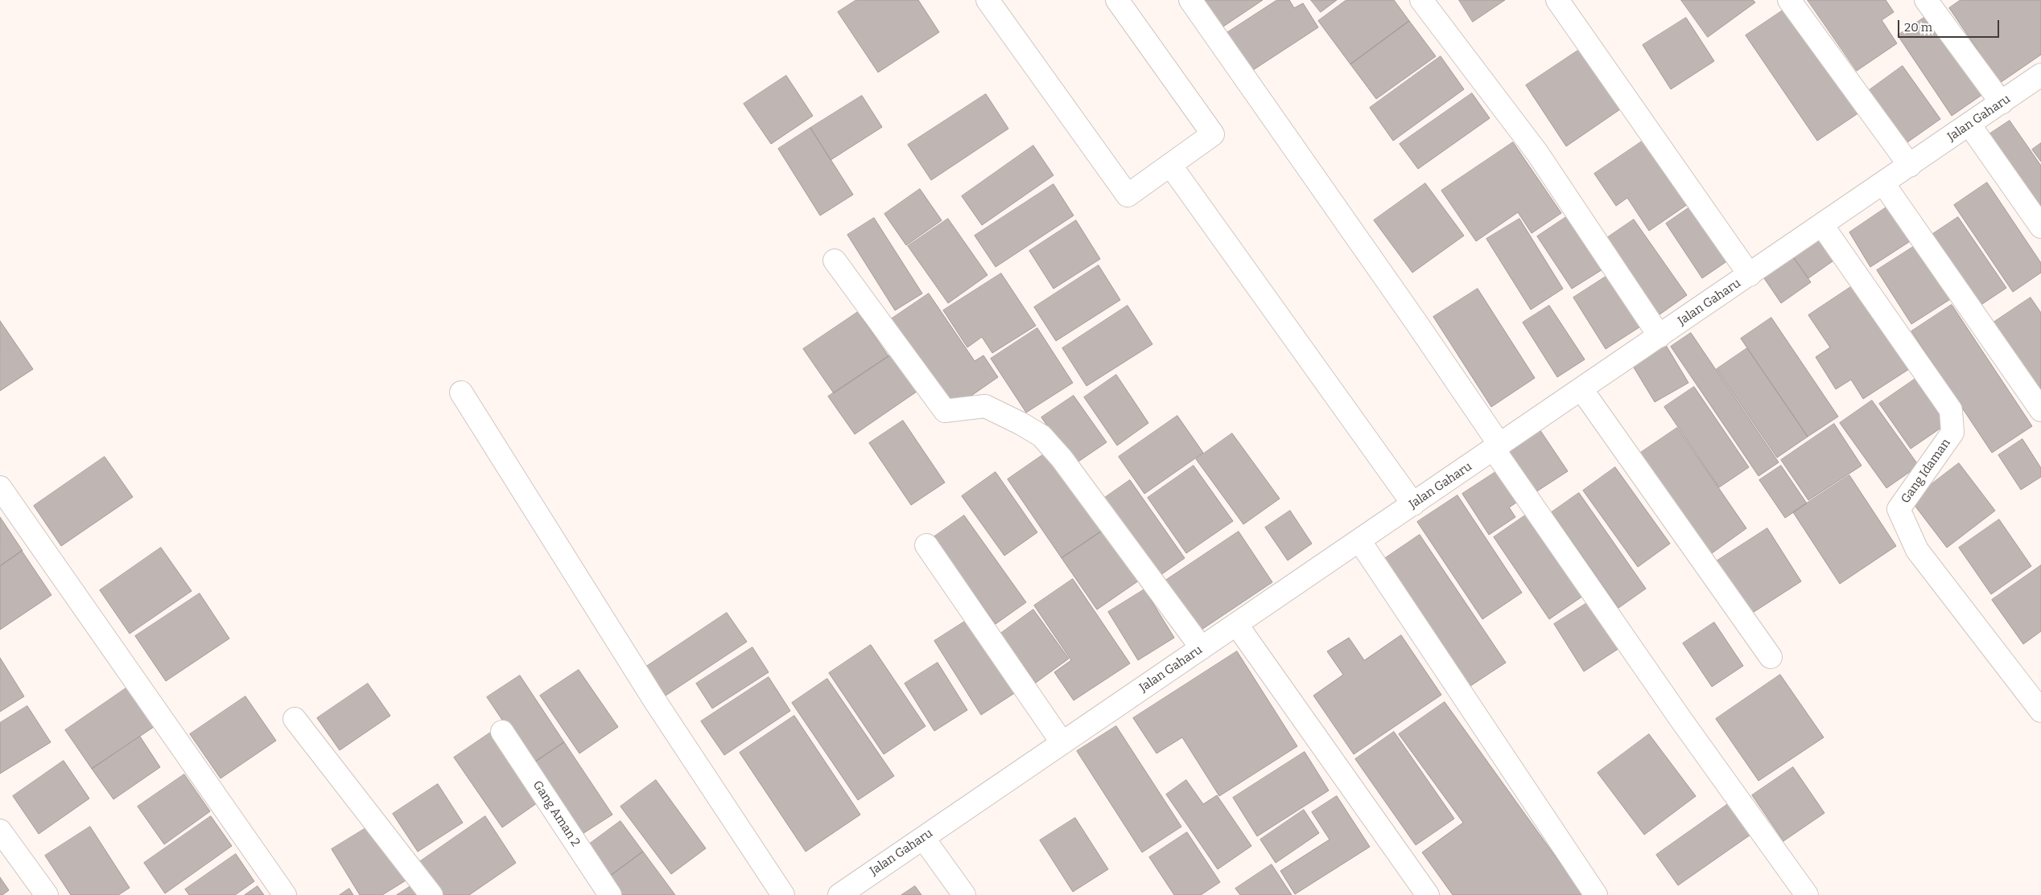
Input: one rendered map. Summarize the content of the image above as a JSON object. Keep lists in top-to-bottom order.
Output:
{
  "streets": {
    "street": ["Jalan Gaharu", "Gang Idaman", "Gang Aman 2"]
  },
  "crossings": [
    ["Jalan Gaharu", "Gang Idaman"]
  ],
  "scale_bar": "20 m"
}
